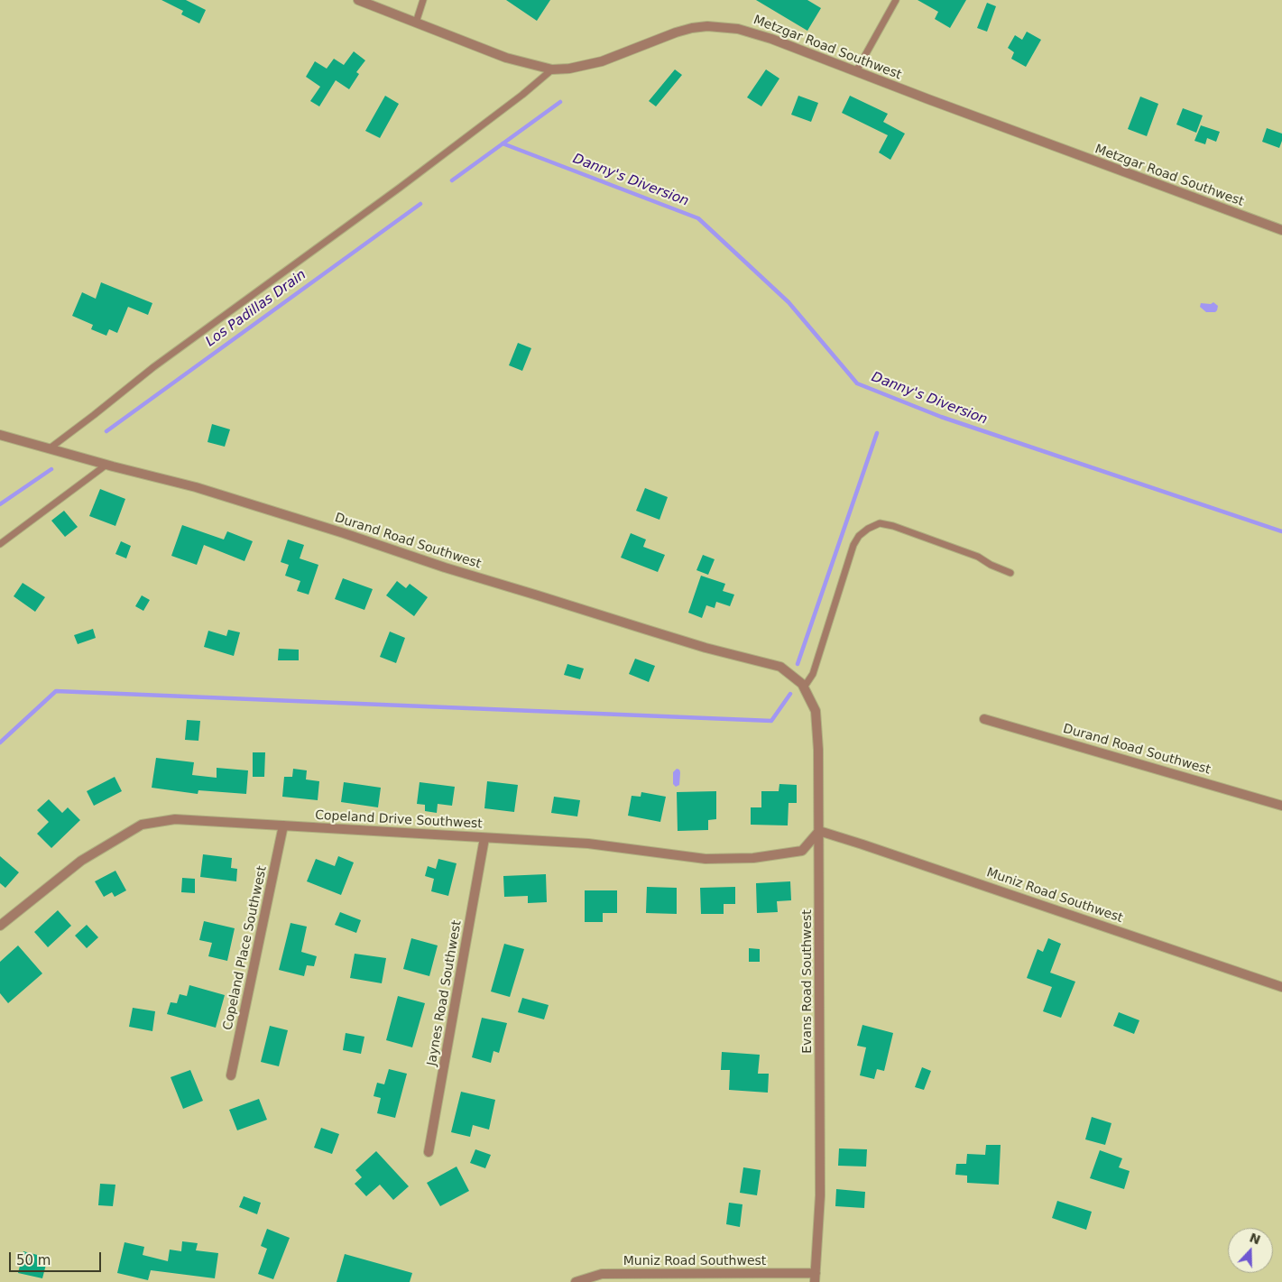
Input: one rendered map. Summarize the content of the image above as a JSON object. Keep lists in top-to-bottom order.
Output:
{
  "streets": {
    "street": [
      "Metzgar Road Southwest",
      "Durand Road Southwest",
      "Copeland Drive Southwest",
      "Muniz Road Southwest",
      "Copeland Place Southwest",
      "Evans Road Southwest",
      "Jaynes Road Southwest"
    ]
  },
  "crossings": [
    ["Durand Road Southwest", "Evans Road Southwest"],
    ["Copeland Drive Southwest", "Muniz Road Southwest"],
    ["Copeland Drive Southwest", "Copeland Place Southwest"],
    ["Copeland Drive Southwest", "Evans Road Southwest"],
    ["Copeland Drive Southwest", "Jaynes Road Southwest"],
    ["Muniz Road Southwest", "Evans Road Southwest"]
  ],
  "water": ["Danny's Diversion", "Los Padillas Drain"],
  "scale_bar": "50 m",
  "north": "top"
}
